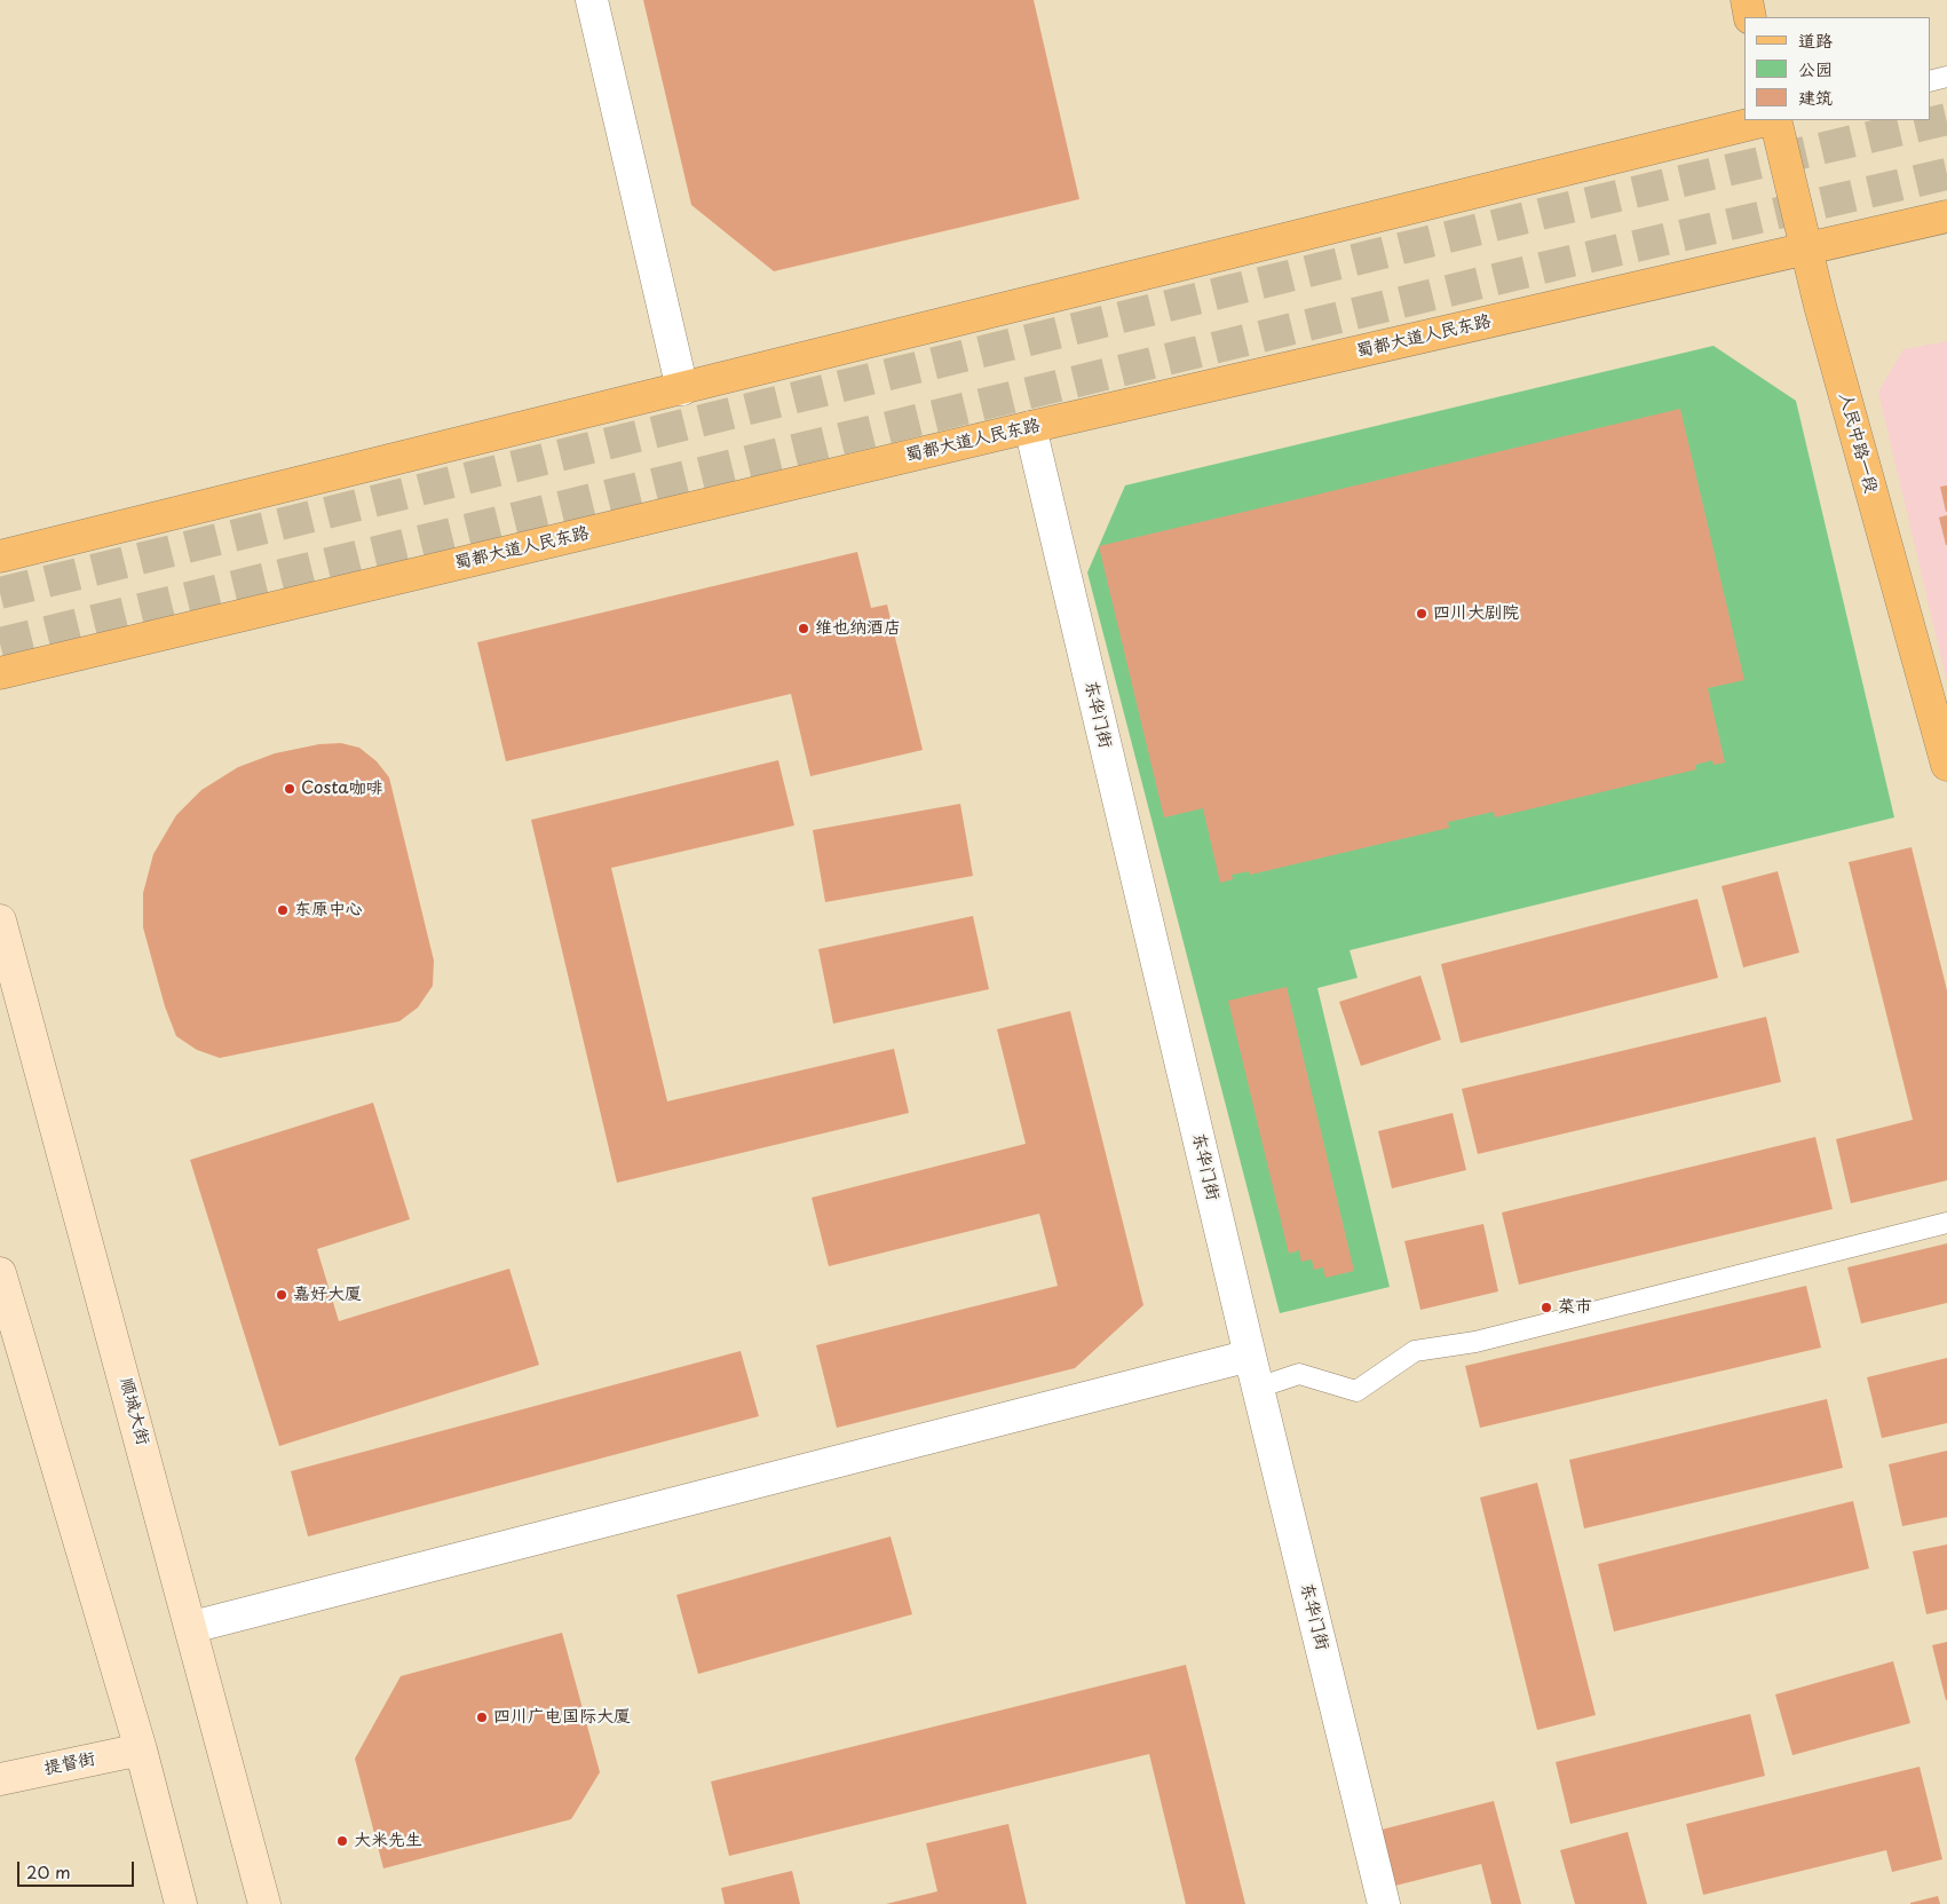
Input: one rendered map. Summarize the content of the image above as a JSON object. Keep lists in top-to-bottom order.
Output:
{
  "streets": {
    "main road": [
      "蜀都大道人民东路",
      "人民中路一段",
      "顺城大街",
      "提督街"
    ],
    "street": ["东华门街"]
  },
  "crossings": [
    ["蜀都大道人民东路", "人民中路一段"],
    ["蜀都大道人民东路", "东华门街"]
  ],
  "places": [
    "四川大剧院",
    "维也纳酒店",
    "Costa咖啡",
    "东原中心",
    "嘉好大厦",
    "菜市",
    "四川广电国际大厦",
    "大米先生"
  ],
  "legend": ["道路", "公园", "建筑"],
  "scale_bar": "20 m"
}
